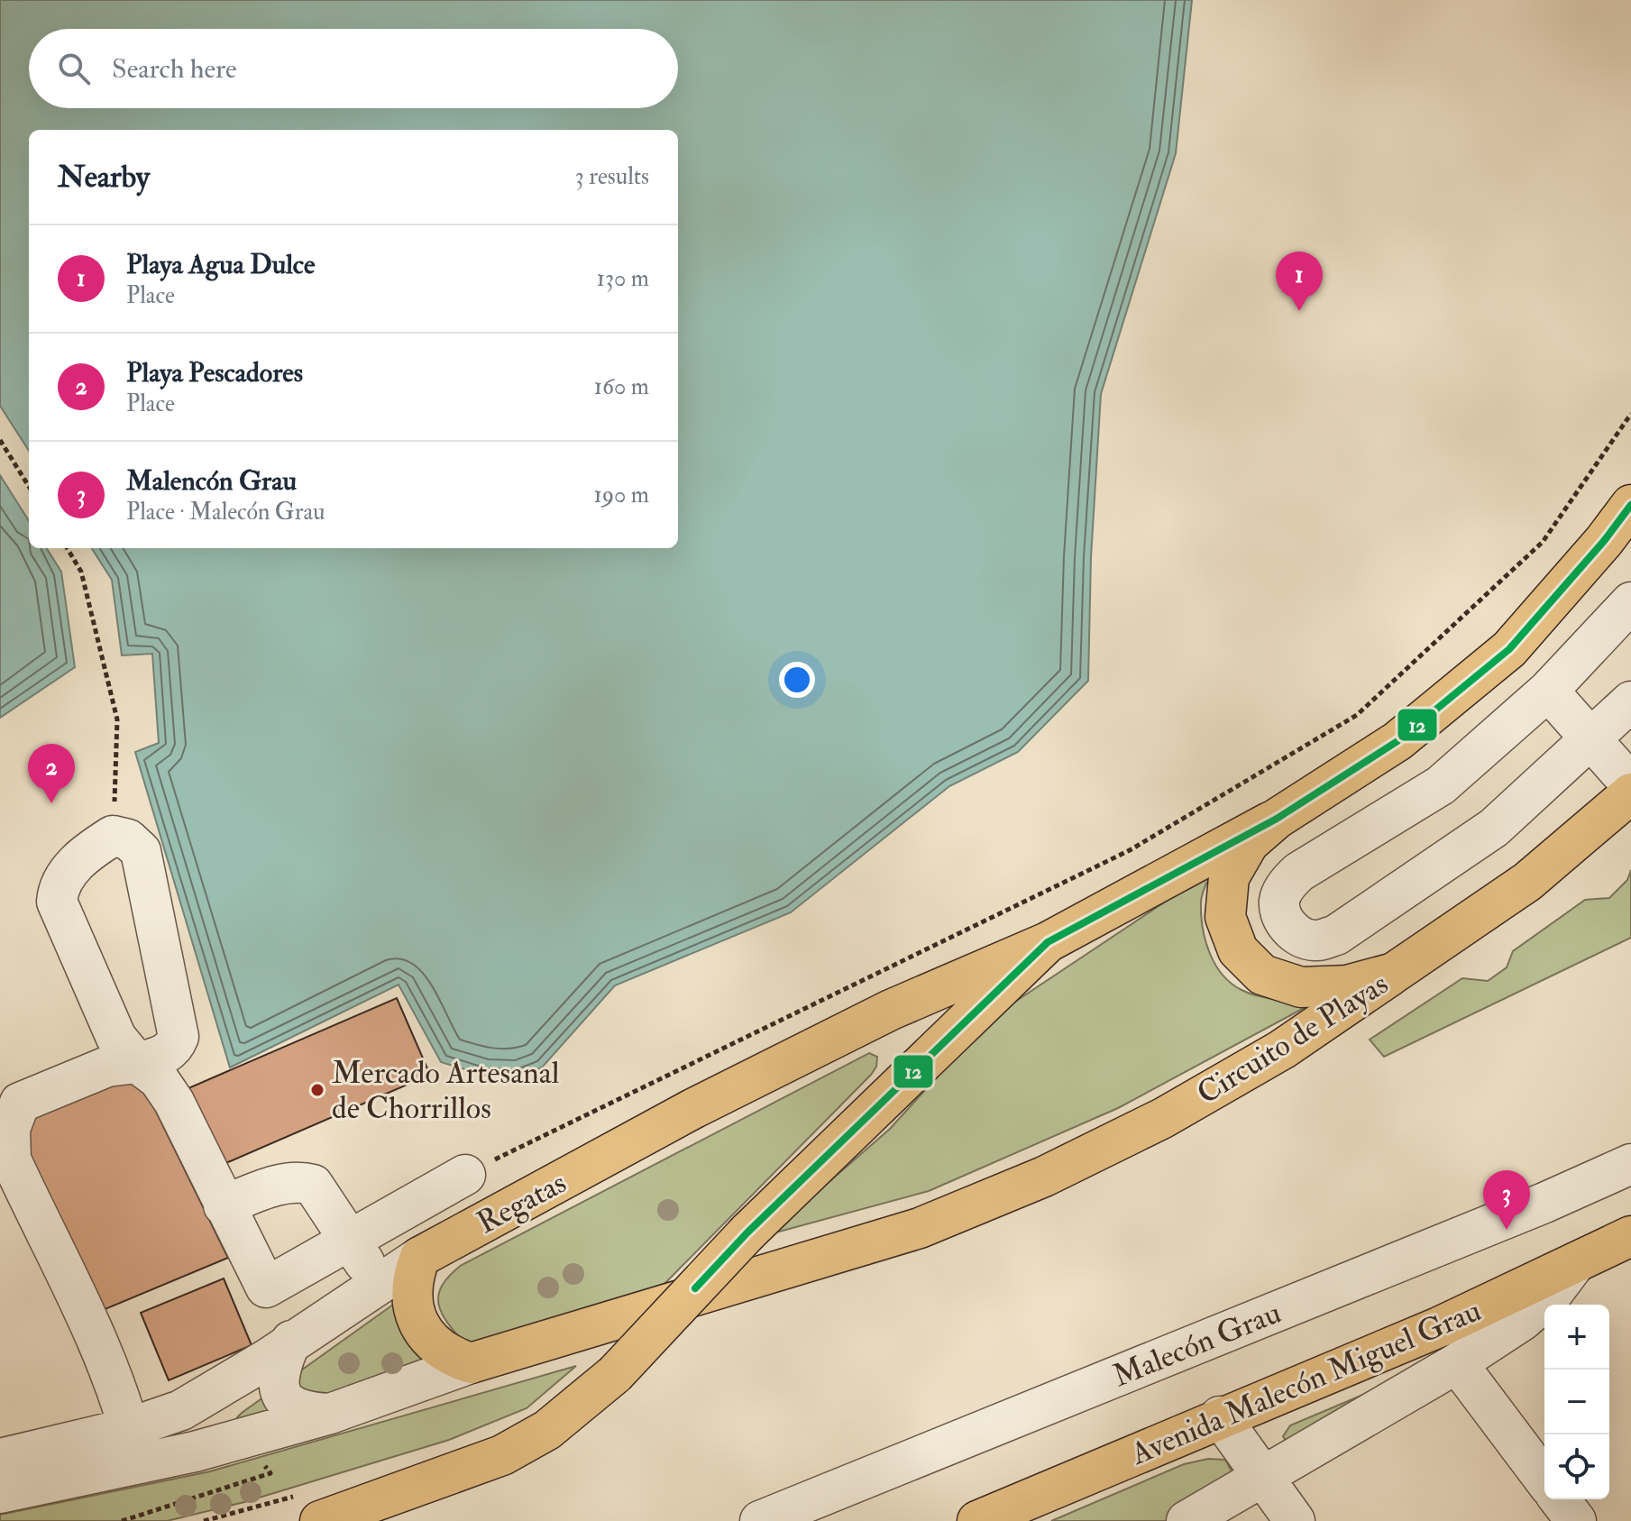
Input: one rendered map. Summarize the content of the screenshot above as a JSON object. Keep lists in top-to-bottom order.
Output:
{
  "streets": {
    "main road": ["Circuito de Playas", "Regatas", "Avenida Malecón Miguel Grau"],
    "street": ["Malecón Grau"]
  },
  "crossings": [
    ["Circuito de Playas", "Regatas"]
  ],
  "places": ["Mercado Artesanal de Chorrillos"],
  "lines": ["transit line 12"],
  "page": {
    "search": "Search here",
    "heading": ["Nearby", "3 results"],
    "list": [
      {
        "mark": "1",
        "name": "Playa Agua Dulce",
        "note": "Place",
        "value": "130 m"
      },
      {
        "mark": "2",
        "name": "Playa Pescadores",
        "note": "Place",
        "value": "160 m"
      },
      {
        "mark": "3",
        "name": "Malencón Grau",
        "note": "Place · Malecón Grau",
        "value": "190 m"
      }
    ],
    "pins": ["1", "2", "3"],
    "map_buttons": ["+", "−"]
  }
}
